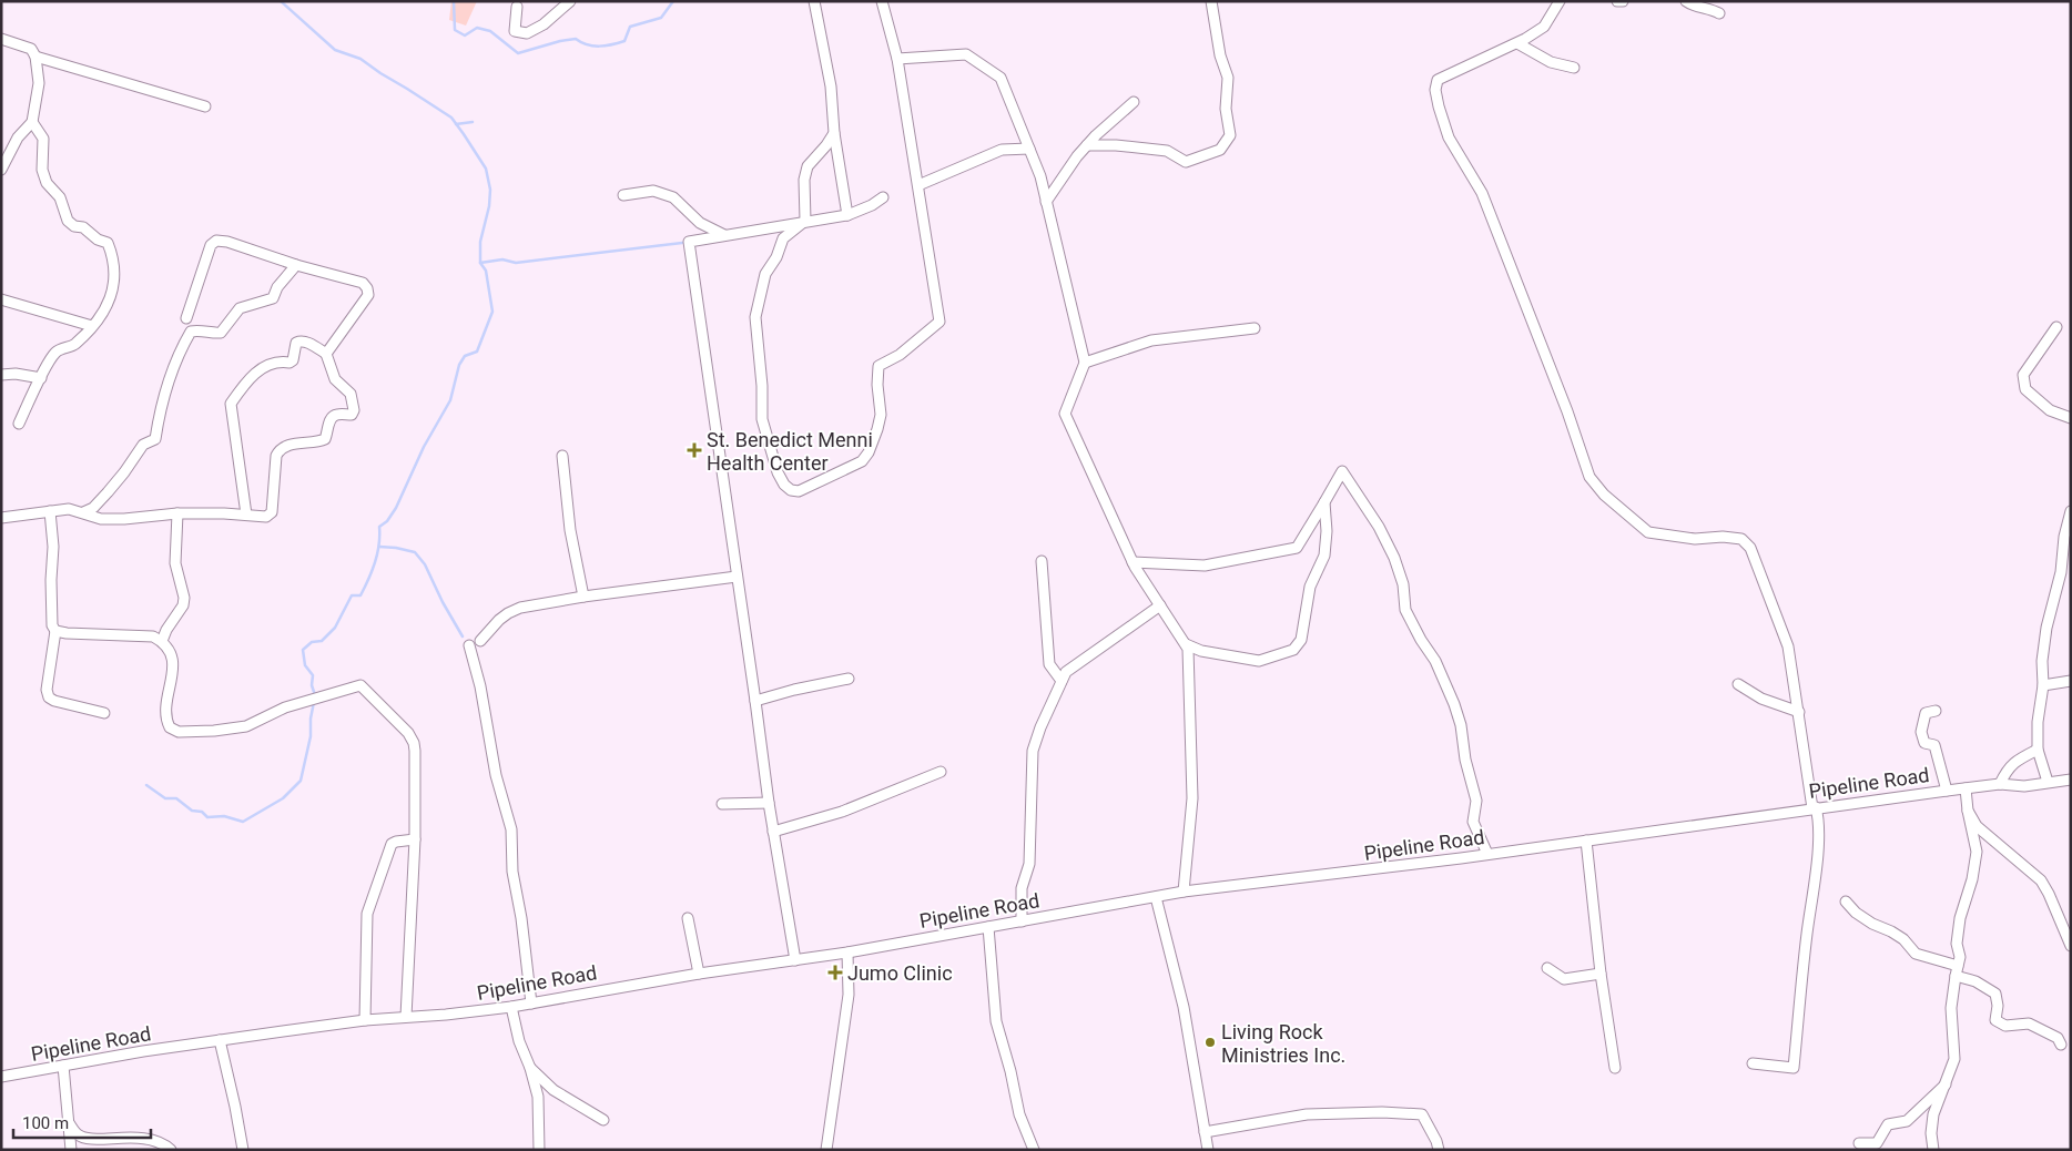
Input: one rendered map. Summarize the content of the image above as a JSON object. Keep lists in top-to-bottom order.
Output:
{
  "streets": {
    "street": ["Pipeline Road"]
  },
  "places": {
    "health": ["St. Benedict Menni Health Center", "Jumo Clinic"],
    "other": ["Living Rock Ministries Inc."]
  },
  "scale_bar": "100 m"
}
